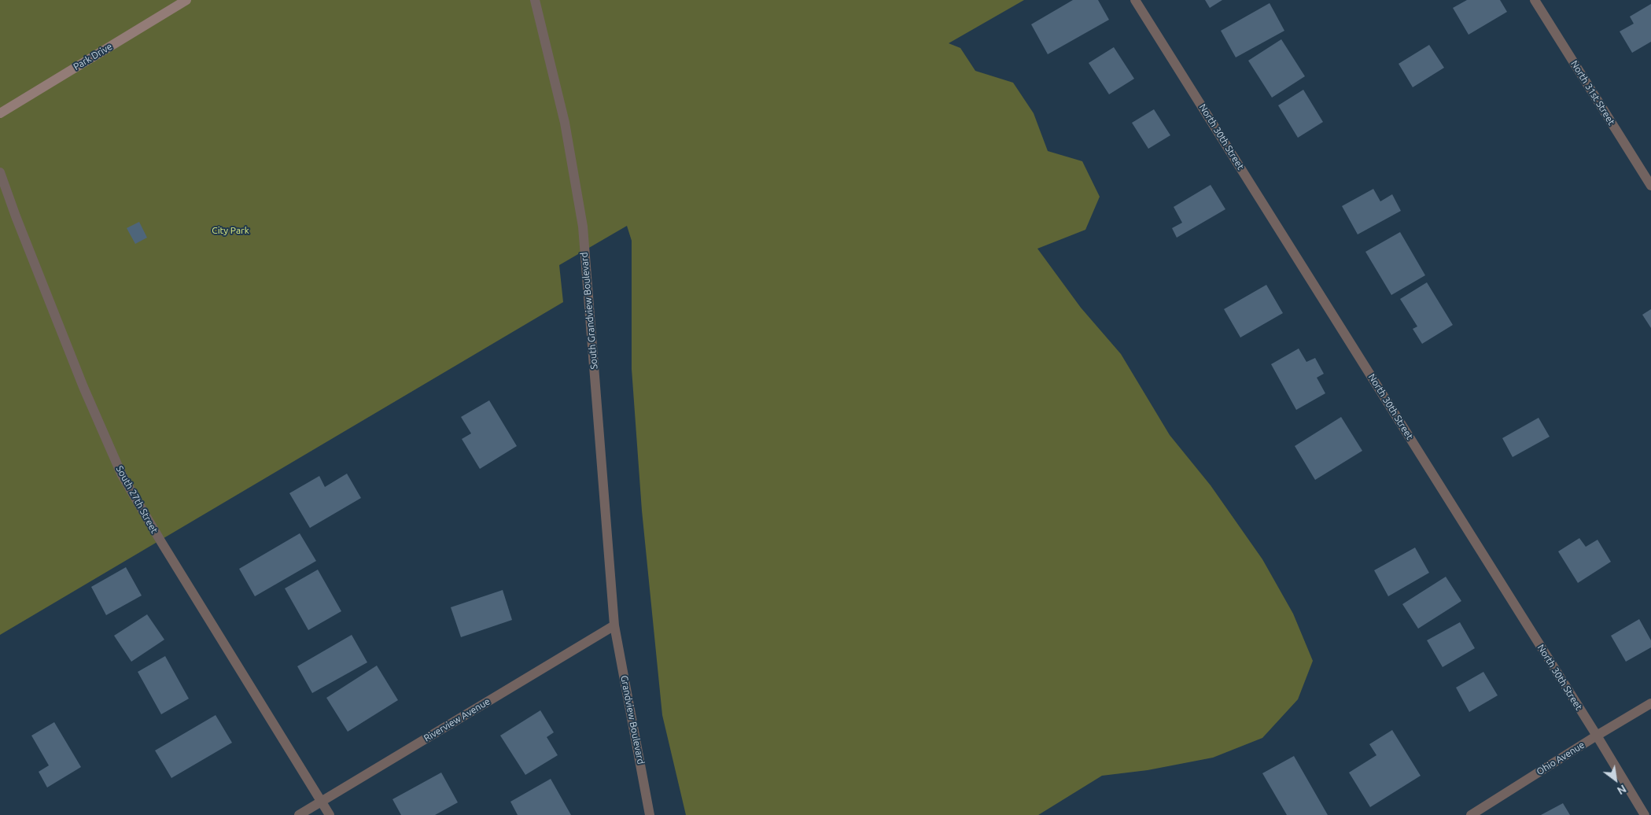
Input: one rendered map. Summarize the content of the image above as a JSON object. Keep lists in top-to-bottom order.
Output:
{
  "streets": {
    "main road": ["Park Drive"],
    "street": [
      "North 31st Street",
      "North 30th Street",
      "South Grandview Boulevard",
      "South 27th Street",
      "Riverview Avenue",
      "Grandview Boulevard",
      "Ohio Avenue"
    ]
  },
  "crossings": [
    ["North 30th Street", "Ohio Avenue"],
    ["South Grandview Boulevard", "Riverview Avenue"],
    ["South Grandview Boulevard", "Grandview Boulevard"],
    ["South 27th Street", "Riverview Avenue"],
    ["Riverview Avenue", "Grandview Boulevard"]
  ],
  "parks": ["City Park"],
  "north": "bottom right"
}
